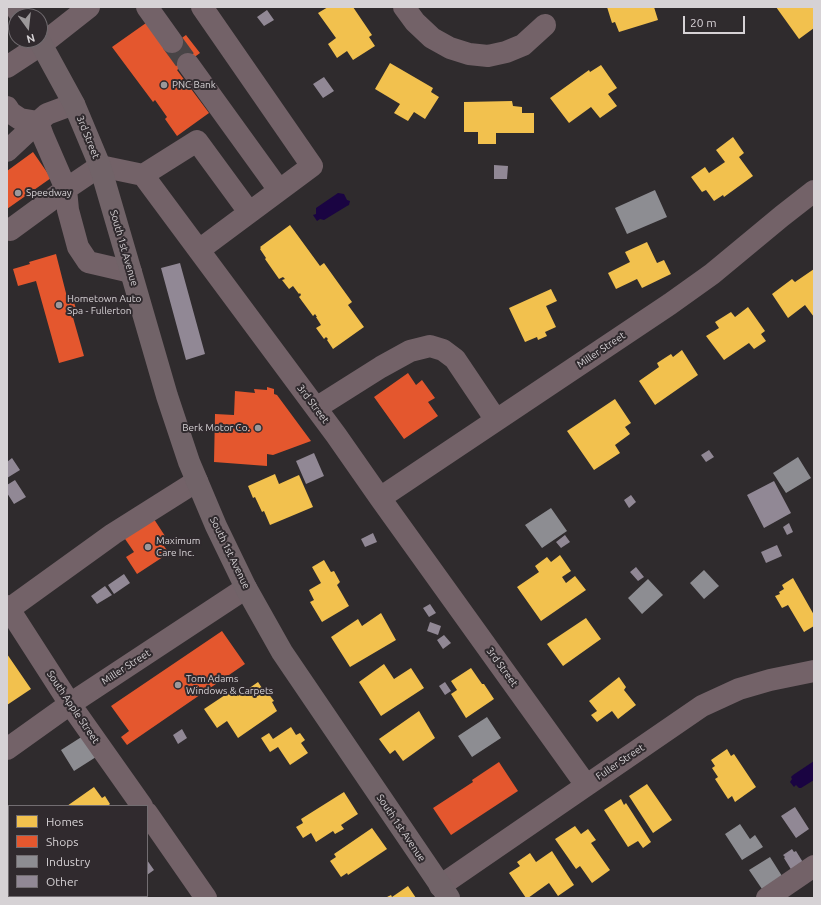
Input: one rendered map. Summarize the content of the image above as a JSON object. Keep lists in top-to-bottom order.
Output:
{
  "streets": {
    "main road": ["3rd Street", "South 1st Avenue"],
    "street": ["Miller Street", "South Apple Street", "Fuller Street"]
  },
  "crossings": [
    ["3rd Street", "South 1st Avenue"],
    ["3rd Street", "Miller Street"],
    ["3rd Street", "Fuller Street"],
    ["South 1st Avenue", "Miller Street"],
    ["South 1st Avenue", "Fuller Street"],
    ["Miller Street", "South Apple Street"]
  ],
  "places": [
    "PNC Bank",
    "Speedway",
    "Hometown Auto Spa - Fullerton",
    "Berk Motor Co.",
    "Maximum Care Inc.",
    "Tom Adams Windows & Carpets"
  ],
  "legend": [
    "Homes",
    "Shops",
    "Industry",
    "Other"
  ],
  "scale_bar": "20 m",
  "north": "bottom"
}
